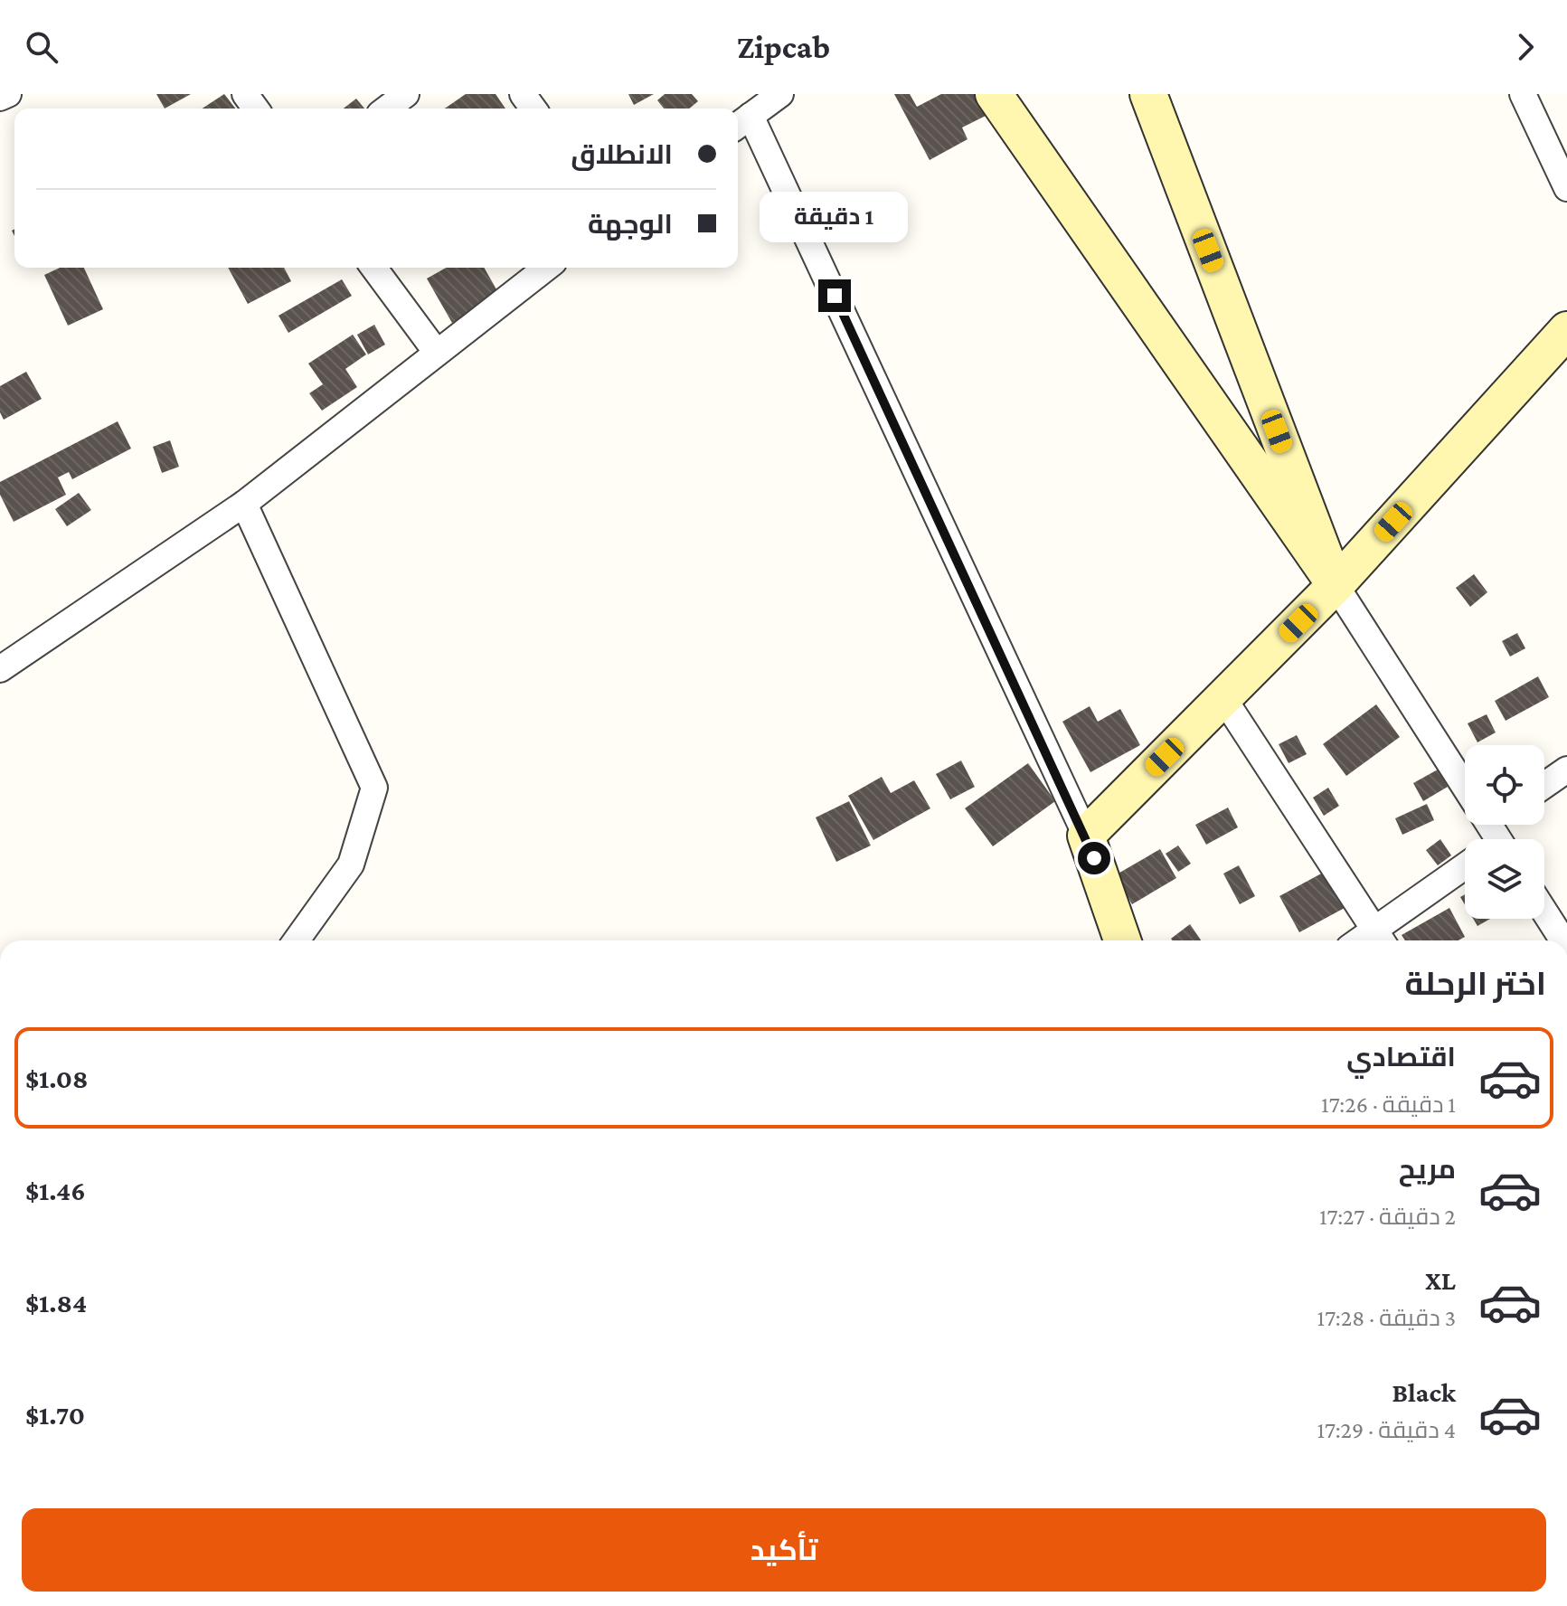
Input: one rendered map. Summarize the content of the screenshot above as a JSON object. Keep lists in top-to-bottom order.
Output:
{
  "page": {
    "header": "Zipcab",
    "banner": ["الانطلاق", "الوجهة"],
    "bubble": "1 دقيقة",
    "heading": "اختر الرحلة",
    "list": [
      {
        "name": "اقتصادي",
        "note": "1 دقيقة · 17:26",
        "value": "$1.08"
      },
      {
        "name": "مريح",
        "note": "2 دقيقة · 17:27",
        "value": "$1.46"
      },
      {
        "name": "XL",
        "note": "3 دقيقة · 17:28",
        "value": "$1.84"
      },
      {
        "name": "Black",
        "note": "4 دقيقة · 17:29",
        "value": "$1.70"
      }
    ],
    "buttons": "تأكيد"
  }
}
